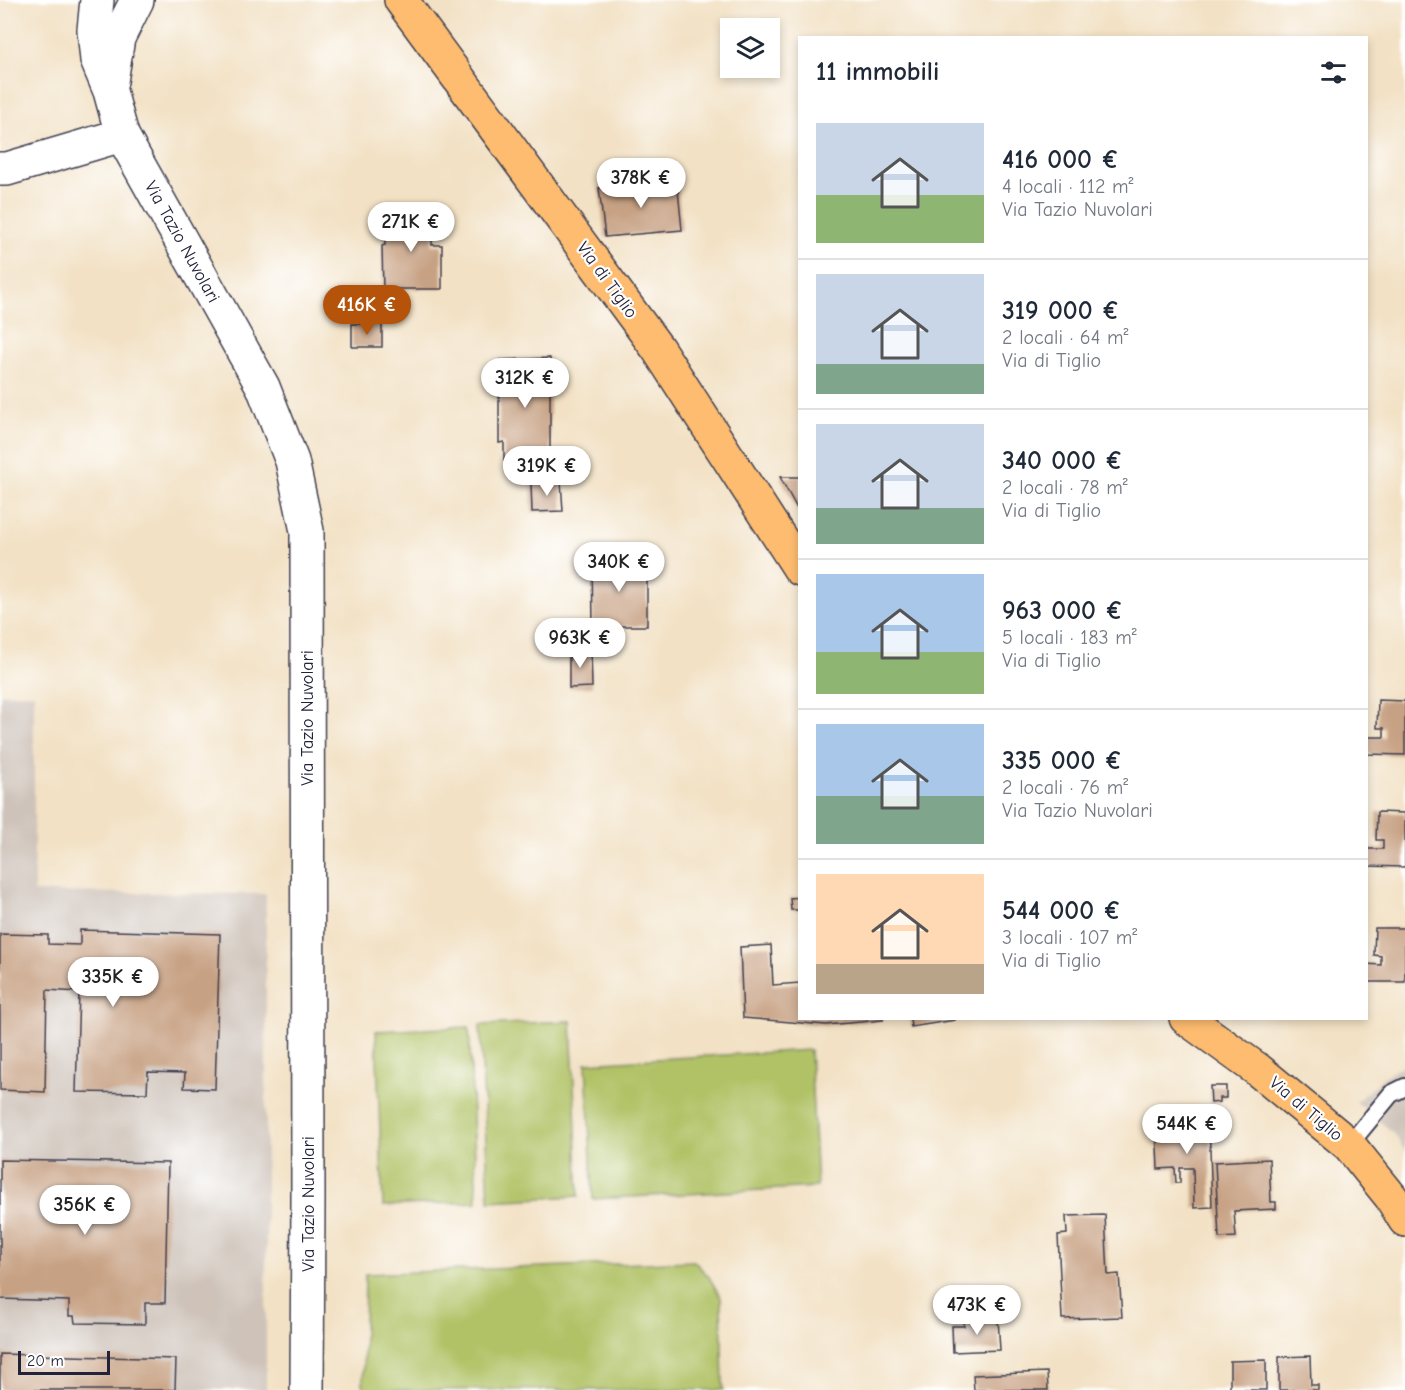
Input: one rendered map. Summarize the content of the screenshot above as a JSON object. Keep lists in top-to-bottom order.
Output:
{
  "streets": {
    "main road": ["Via di Tiglio"],
    "street": ["Via Tazio Nuvolari"]
  },
  "scale_bar": "20 m",
  "page": {
    "heading": "11 immobili",
    "list": [
      {
        "name": "416 000 €",
        "note": "4 locali · 112 m² · Via Tazio Nuvolari"
      },
      {
        "name": "319 000 €",
        "note": "2 locali · 64 m² · Via di Tiglio"
      },
      {
        "name": "340 000 €",
        "note": "2 locali · 78 m² · Via di Tiglio"
      },
      {
        "name": "963 000 €",
        "note": "5 locali · 183 m² · Via di Tiglio"
      },
      {
        "name": "335 000 €",
        "note": "2 locali · 76 m² · Via Tazio Nuvolari"
      },
      {
        "name": "544 000 €",
        "note": "3 locali · 107 m² · Via di Tiglio"
      }
    ],
    "price": [
      "378K €",
      "271K €",
      "416K €",
      "312K €",
      "319K €",
      "340K €",
      "963K €",
      "335K €",
      "544K €",
      "356K €",
      "473K €"
    ],
    "scale": "20 m"
  }
}
